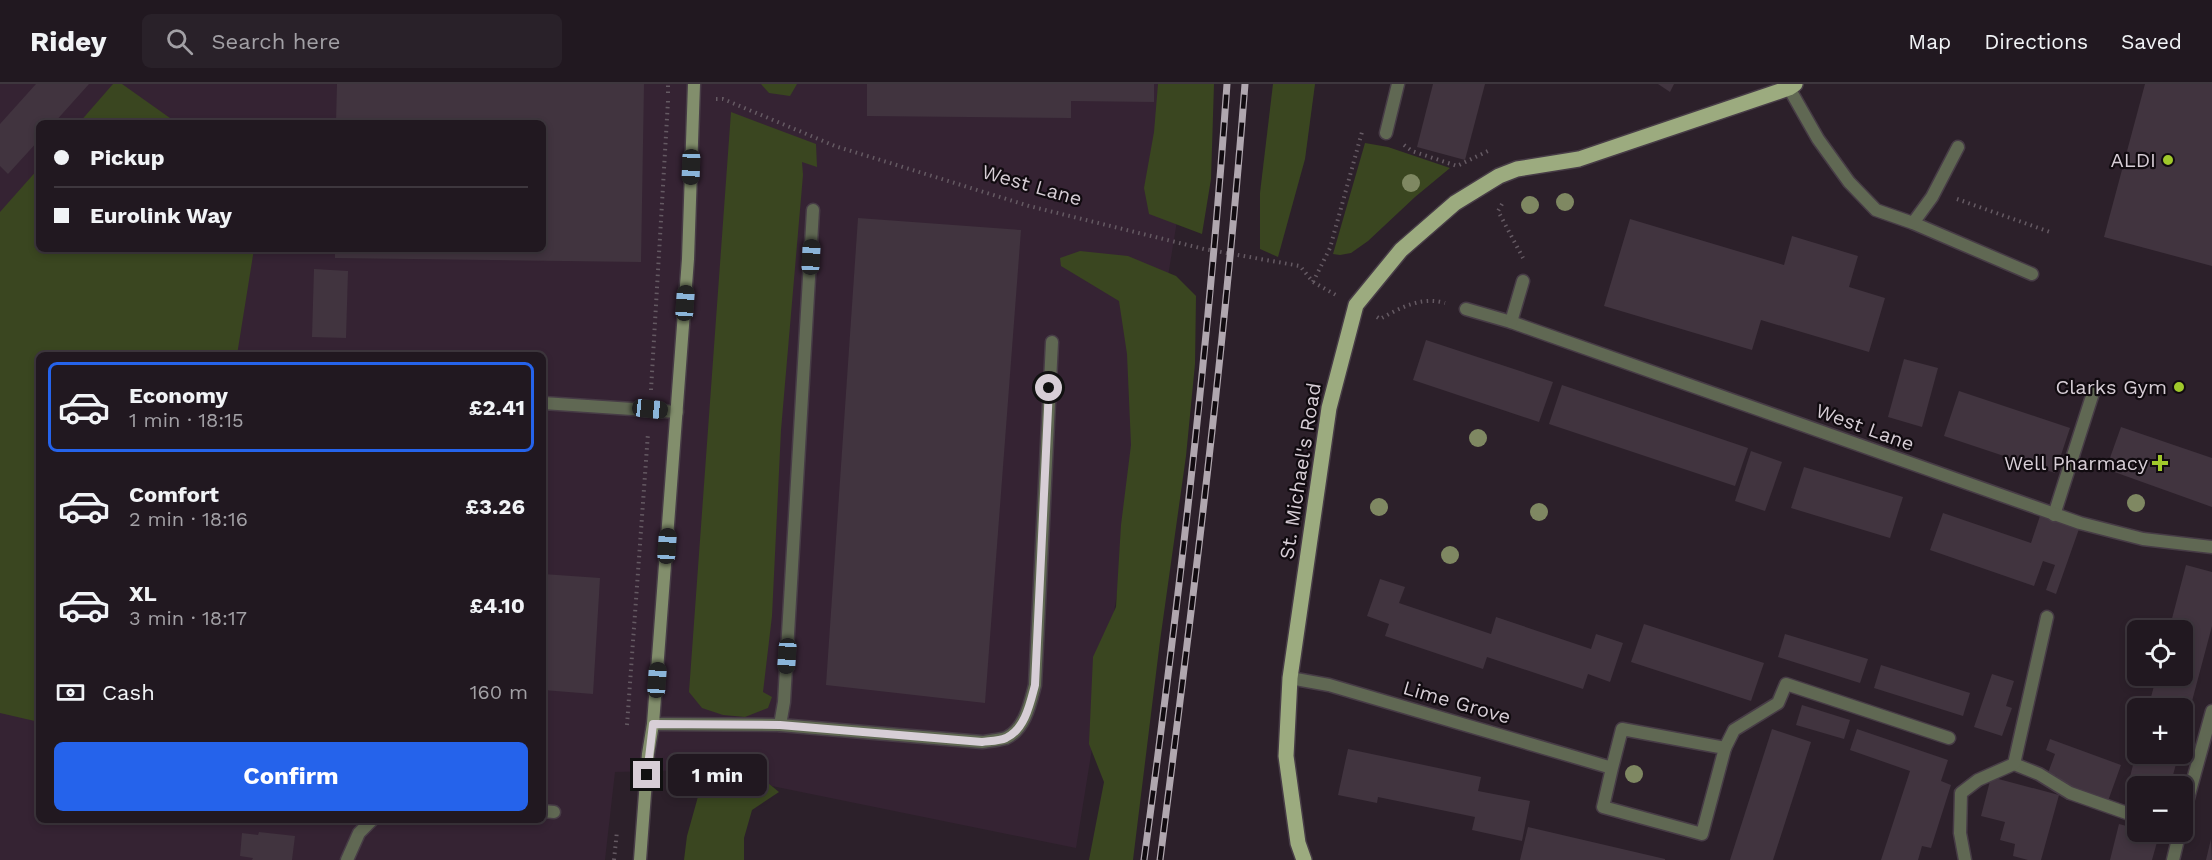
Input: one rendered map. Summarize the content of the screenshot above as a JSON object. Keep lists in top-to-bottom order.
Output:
{
  "streets": {
    "main road": ["St. Michael's Road"],
    "street": ["West Lane", "Lime Grove"]
  },
  "crossings": [
    ["St. Michael's Road", "Lime Grove"]
  ],
  "places": {
    "other": ["ALDI", "Clarks Gym"],
    "health": ["Well Pharmacy"]
  },
  "page": {
    "header": "Ridey",
    "search": "Search here",
    "nav": ["Map", "Directions", "Saved"],
    "banner": ["Pickup", "Eurolink Way"],
    "list": [
      {
        "name": "Economy",
        "note": "1 min · 18:15",
        "value": "£2.41"
      },
      {
        "name": "Comfort",
        "note": "2 min · 18:16",
        "value": "£3.26"
      },
      {
        "name": "XL",
        "note": "3 min · 18:17",
        "value": "£4.10"
      }
    ],
    "map_buttons": ["+", "−"],
    "pay": ["Cash", "160 m"],
    "buttons": "Confirm",
    "bubble": "1 min"
  }
}
